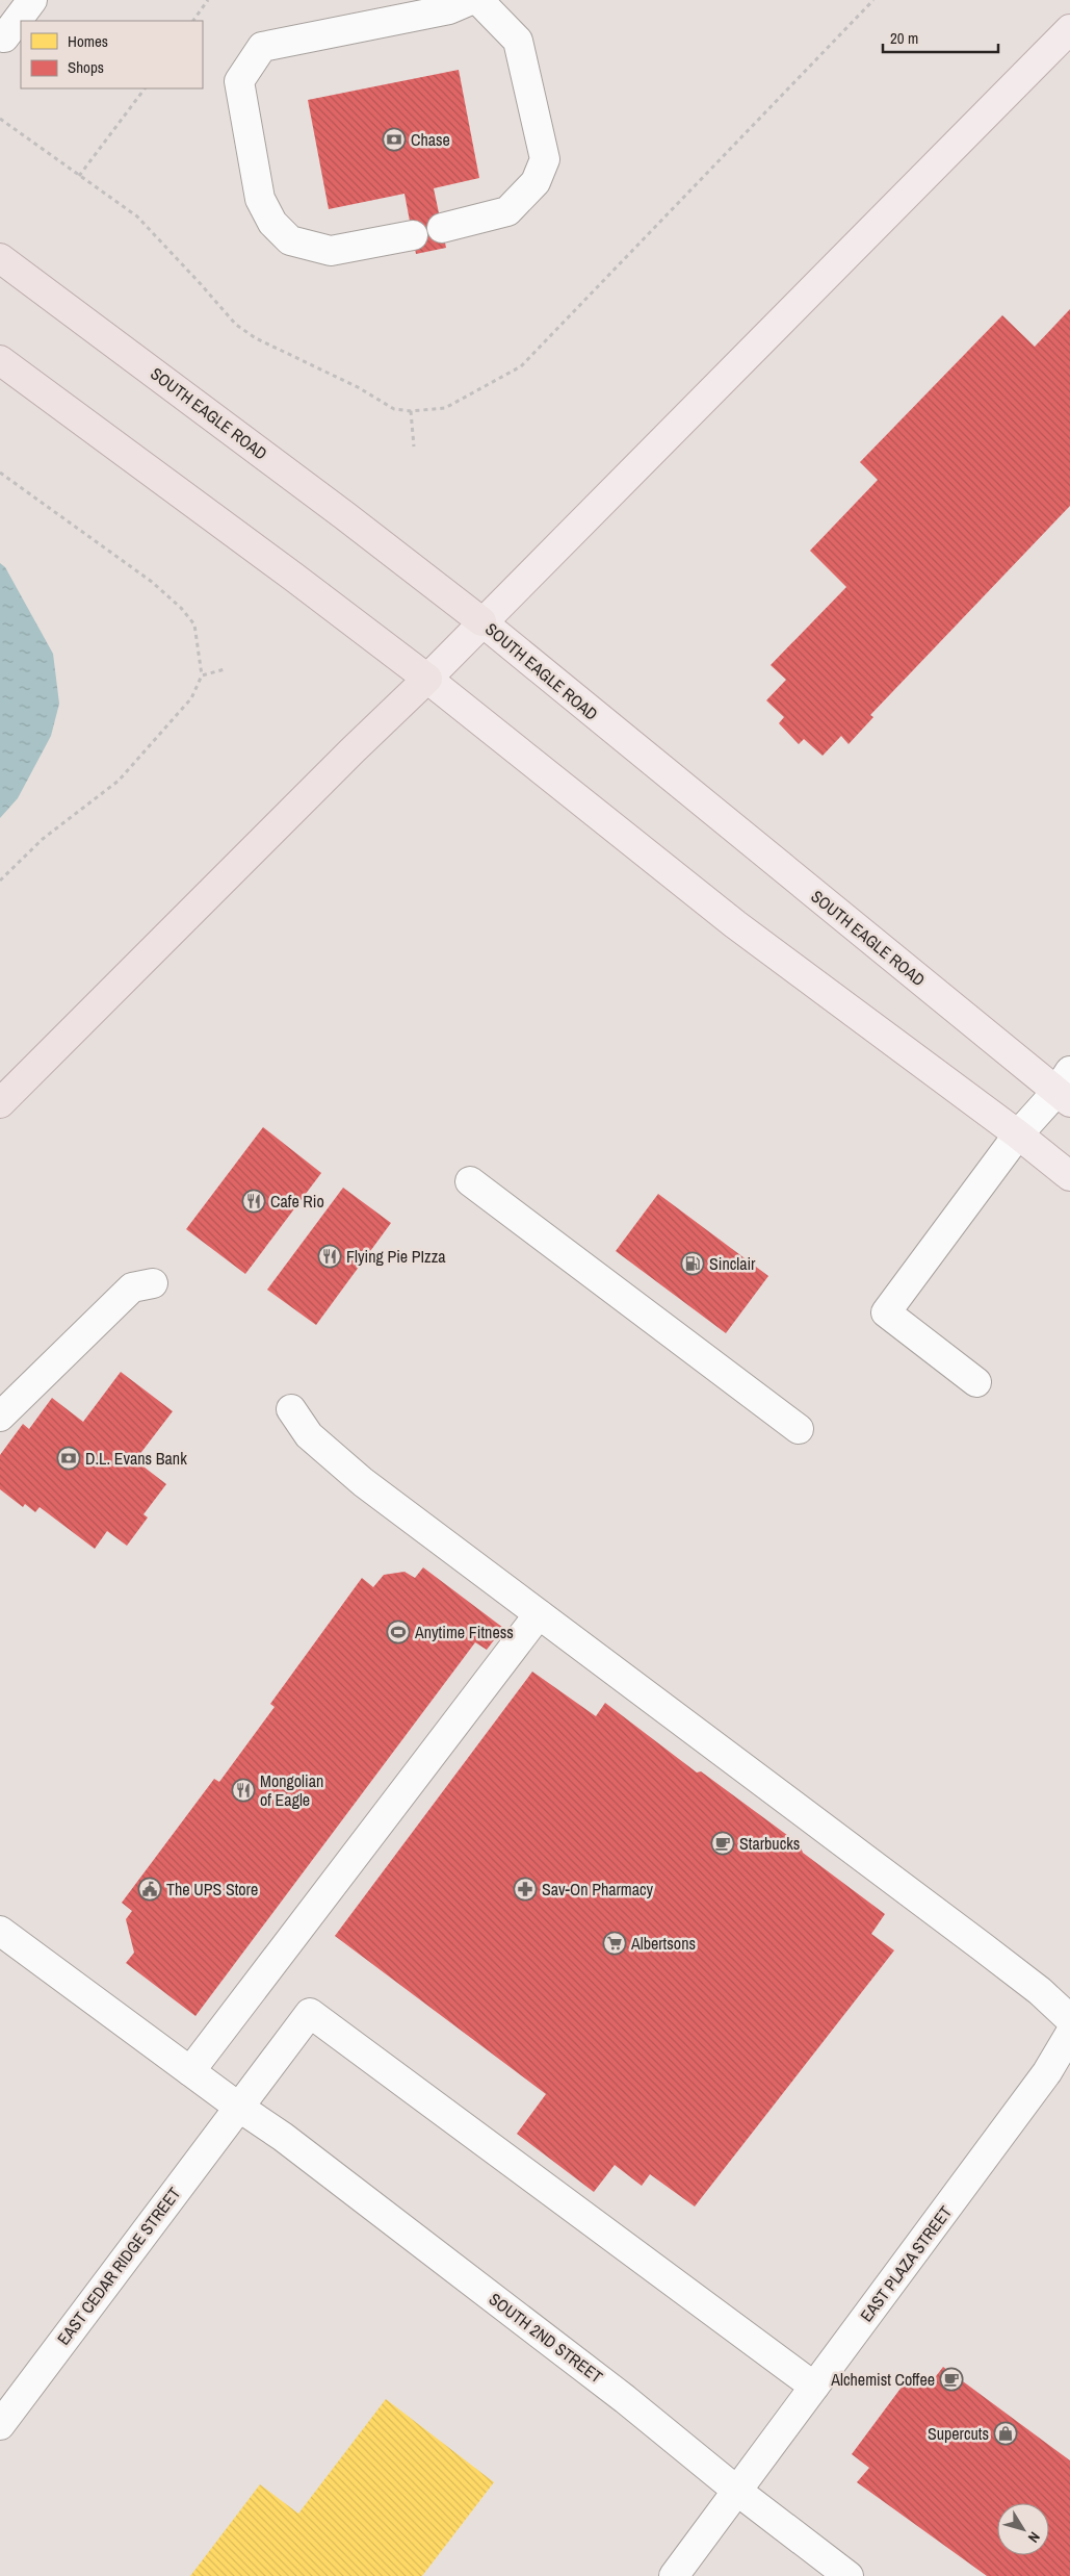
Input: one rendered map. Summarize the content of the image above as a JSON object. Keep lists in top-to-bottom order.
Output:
{
  "streets": {
    "highway": ["SOUTH EAGLE ROAD"],
    "street": ["EAST PLAZA STREET", "EAST CEDAR RIDGE STREET", "SOUTH 2ND STREET"]
  },
  "crossings": [
    ["EAST PLAZA STREET", "EAST CEDAR RIDGE STREET"],
    ["EAST PLAZA STREET", "SOUTH 2ND STREET"],
    ["EAST CEDAR RIDGE STREET", "SOUTH 2ND STREET"]
  ],
  "places": {
    "bank": ["Chase", "D.L. Evans Bank"],
    "restaurant": ["Cafe Rio", "Flying Pie PIzza", "Mongolian of Eagle"],
    "fuel station": ["Sinclair"],
    "sports": ["Anytime Fitness"],
    "cafe": ["Starbucks", "Alchemist Coffee"],
    "public building": ["The UPS Store"],
    "pharmacy": ["Sav-On Pharmacy"],
    "supermarket": ["Albertsons"],
    "shop": ["Supercuts"]
  },
  "legend": ["Homes", "Shops"],
  "scale_bar": "20 m",
  "north": "bottom right"
}
